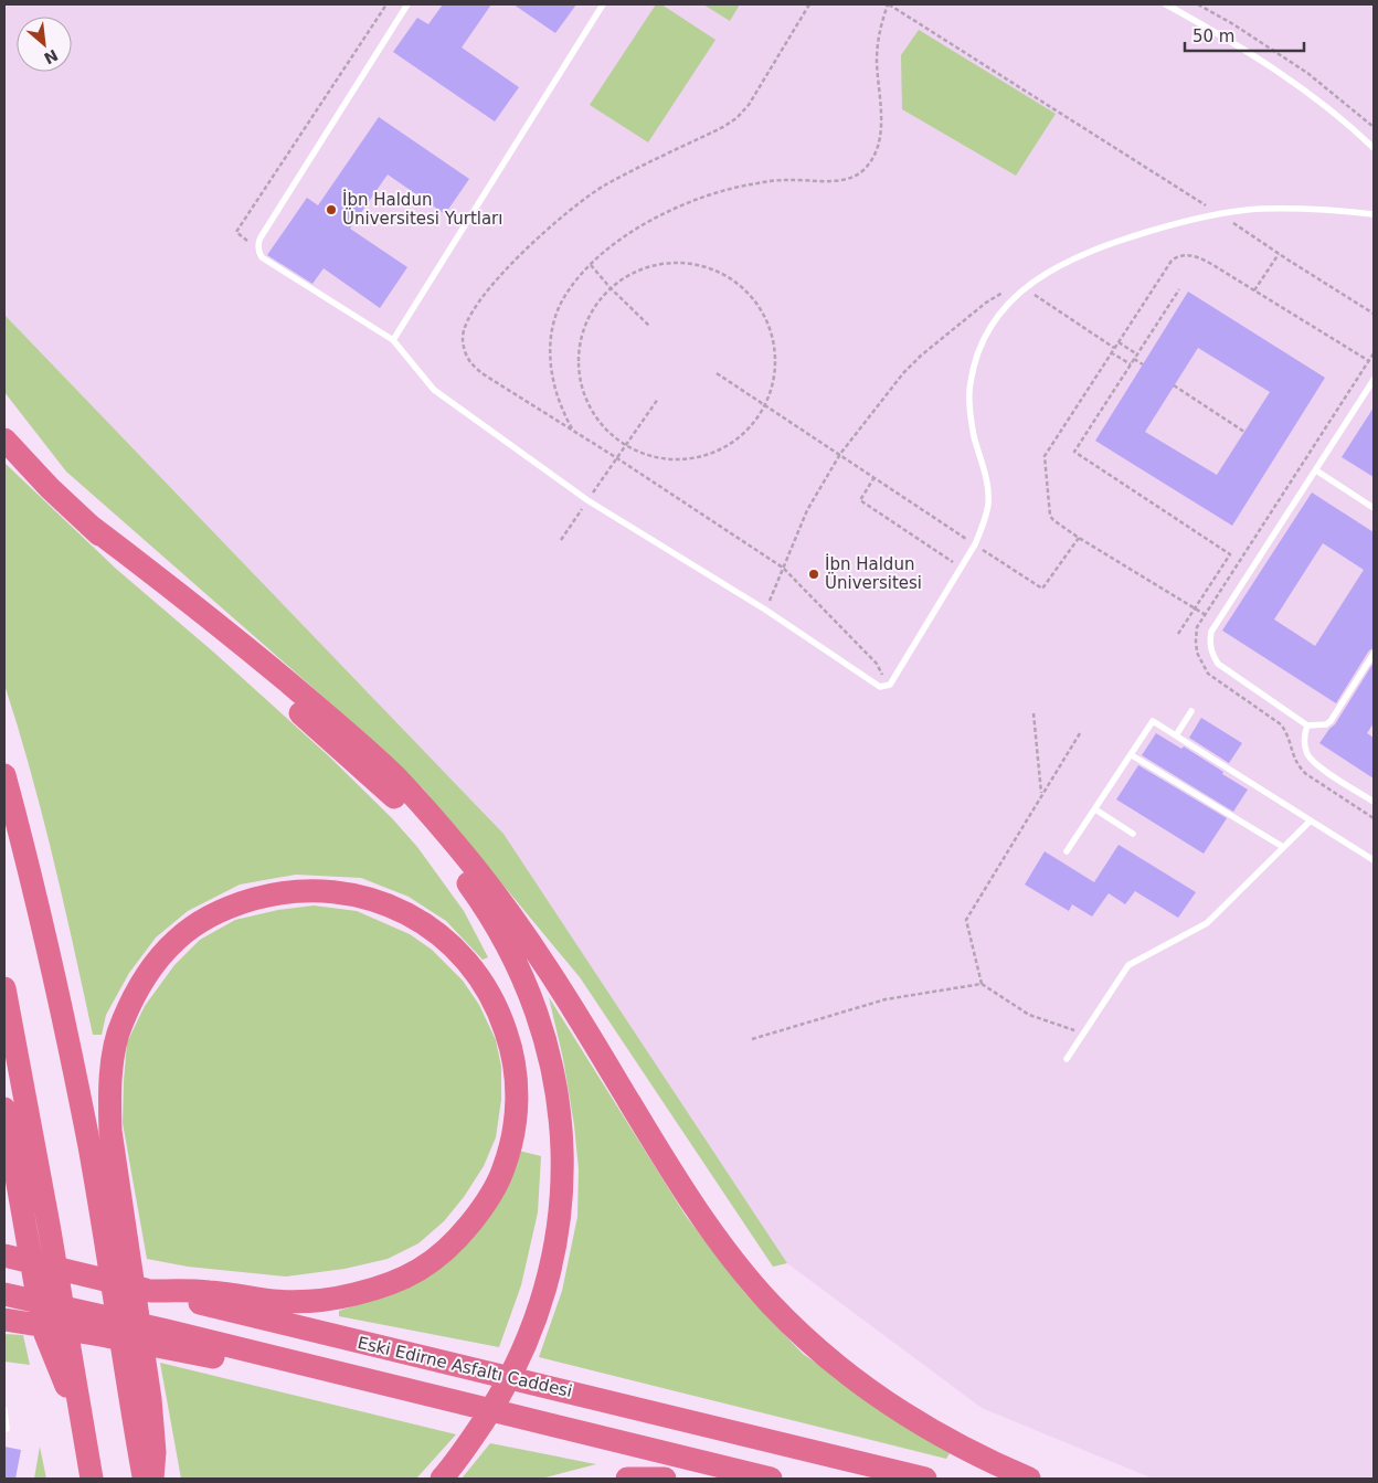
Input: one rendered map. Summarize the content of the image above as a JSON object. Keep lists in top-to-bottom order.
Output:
{
  "streets": {
    "highway": ["Eski Edirne Asfaltı Caddesi"]
  },
  "places": ["İbn Haldun Üniversitesi Yurtları", "İbn Haldun Üniversitesi"],
  "scale_bar": "50 m",
  "north": "bottom right"
}
